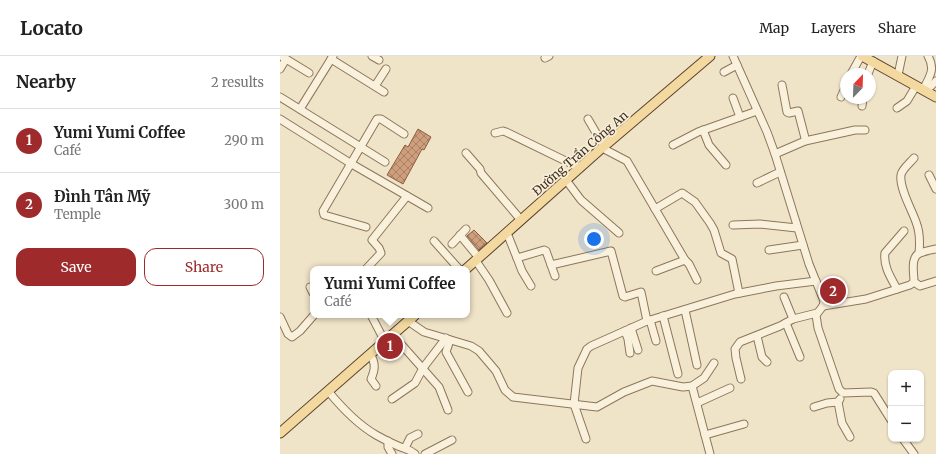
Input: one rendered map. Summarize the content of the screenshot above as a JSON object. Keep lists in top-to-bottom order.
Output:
{
  "streets": {
    "main road": ["Đường Trần Công An"]
  },
  "north": "top right",
  "page": {
    "header": "Locato",
    "nav": ["Map", "Layers", "Share"],
    "heading": ["Nearby", "2 results"],
    "list": [
      {
        "mark": "1",
        "name": "Yumi Yumi Coffee",
        "note": "Café",
        "value": "290 m"
      },
      {
        "mark": "2",
        "name": "Đình Tân Mỹ",
        "note": "Temple",
        "value": "300 m"
      }
    ],
    "buttons": ["Save", "Share"],
    "popup": ["Yumi Yumi Coffee", "Café"],
    "pins": ["2", "1"],
    "map_buttons": ["+", "−"]
  }
}
